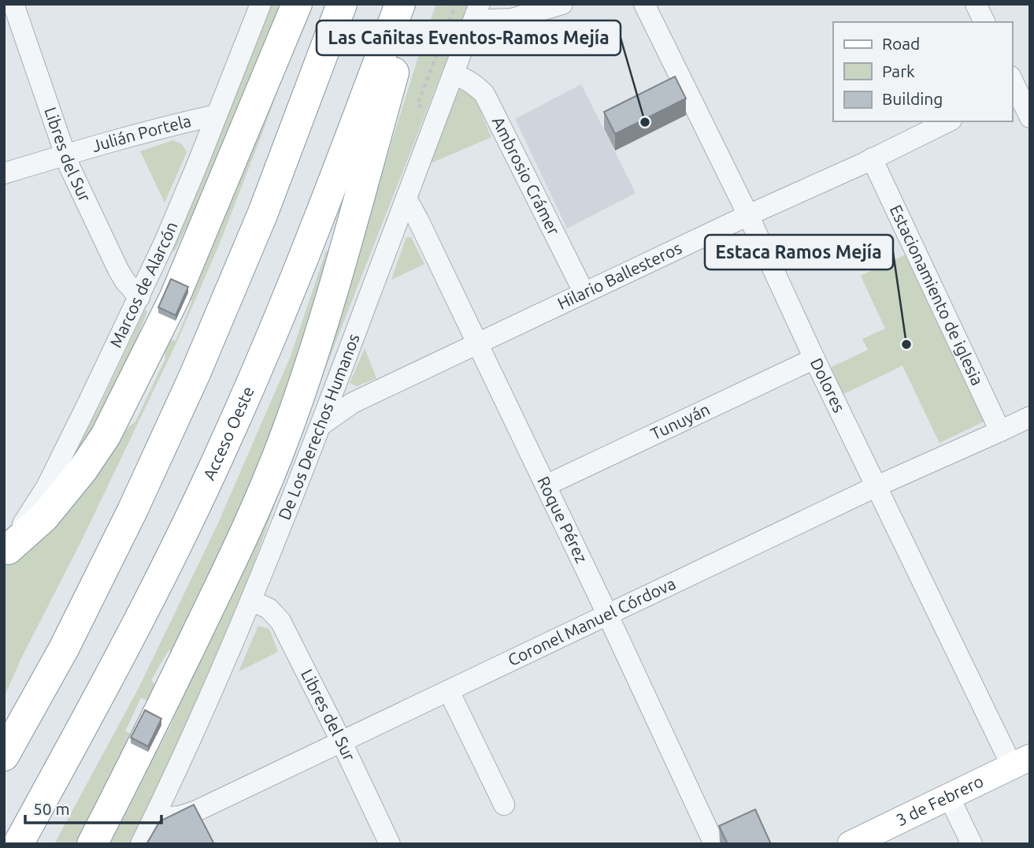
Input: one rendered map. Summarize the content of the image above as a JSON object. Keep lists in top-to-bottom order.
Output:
{
  "streets": {
    "highway": ["Acceso Oeste"],
    "main road": ["3 de Febrero"],
    "street": [
      "Julián Portela",
      "Libres del Sur",
      "Ambrosio Crámer",
      "Hilario Ballesteros",
      "Marcos de Alarcón",
      "Estacionamiento de iglesia",
      "Dolores",
      "Tunuyán",
      "De Los Derechos Humanos",
      "Roque Pérez",
      "Coronel Manuel Córdova"
    ]
  },
  "crossings": [
    ["Julián Portela", "Libres del Sur"],
    ["Julián Portela", "Marcos de Alarcón"],
    ["Libres del Sur", "Marcos de Alarcón"],
    ["Libres del Sur", "De Los Derechos Humanos"],
    ["Libres del Sur", "Coronel Manuel Córdova"],
    ["Ambrosio Crámer", "Hilario Ballesteros"],
    ["Ambrosio Crámer", "De Los Derechos Humanos"],
    ["Hilario Ballesteros", "Estacionamiento de iglesia"],
    ["Hilario Ballesteros", "Dolores"],
    ["Hilario Ballesteros", "De Los Derechos Humanos"],
    ["Hilario Ballesteros", "Roque Pérez"],
    ["Estacionamiento de iglesia", "Coronel Manuel Córdova"],
    ["Dolores", "Tunuyán"],
    ["Dolores", "Coronel Manuel Córdova"],
    ["Dolores", "3 de Febrero"],
    ["Tunuyán", "Roque Pérez"],
    ["De Los Derechos Humanos", "Roque Pérez"],
    ["De Los Derechos Humanos", "Coronel Manuel Córdova"],
    ["Roque Pérez", "Coronel Manuel Córdova"]
  ],
  "places": ["Las Cañitas Eventos-Ramos Mejía", "Estaca Ramos Mejía"],
  "legend": ["Road", "Park", "Building"],
  "scale_bar": "50 m"
}
